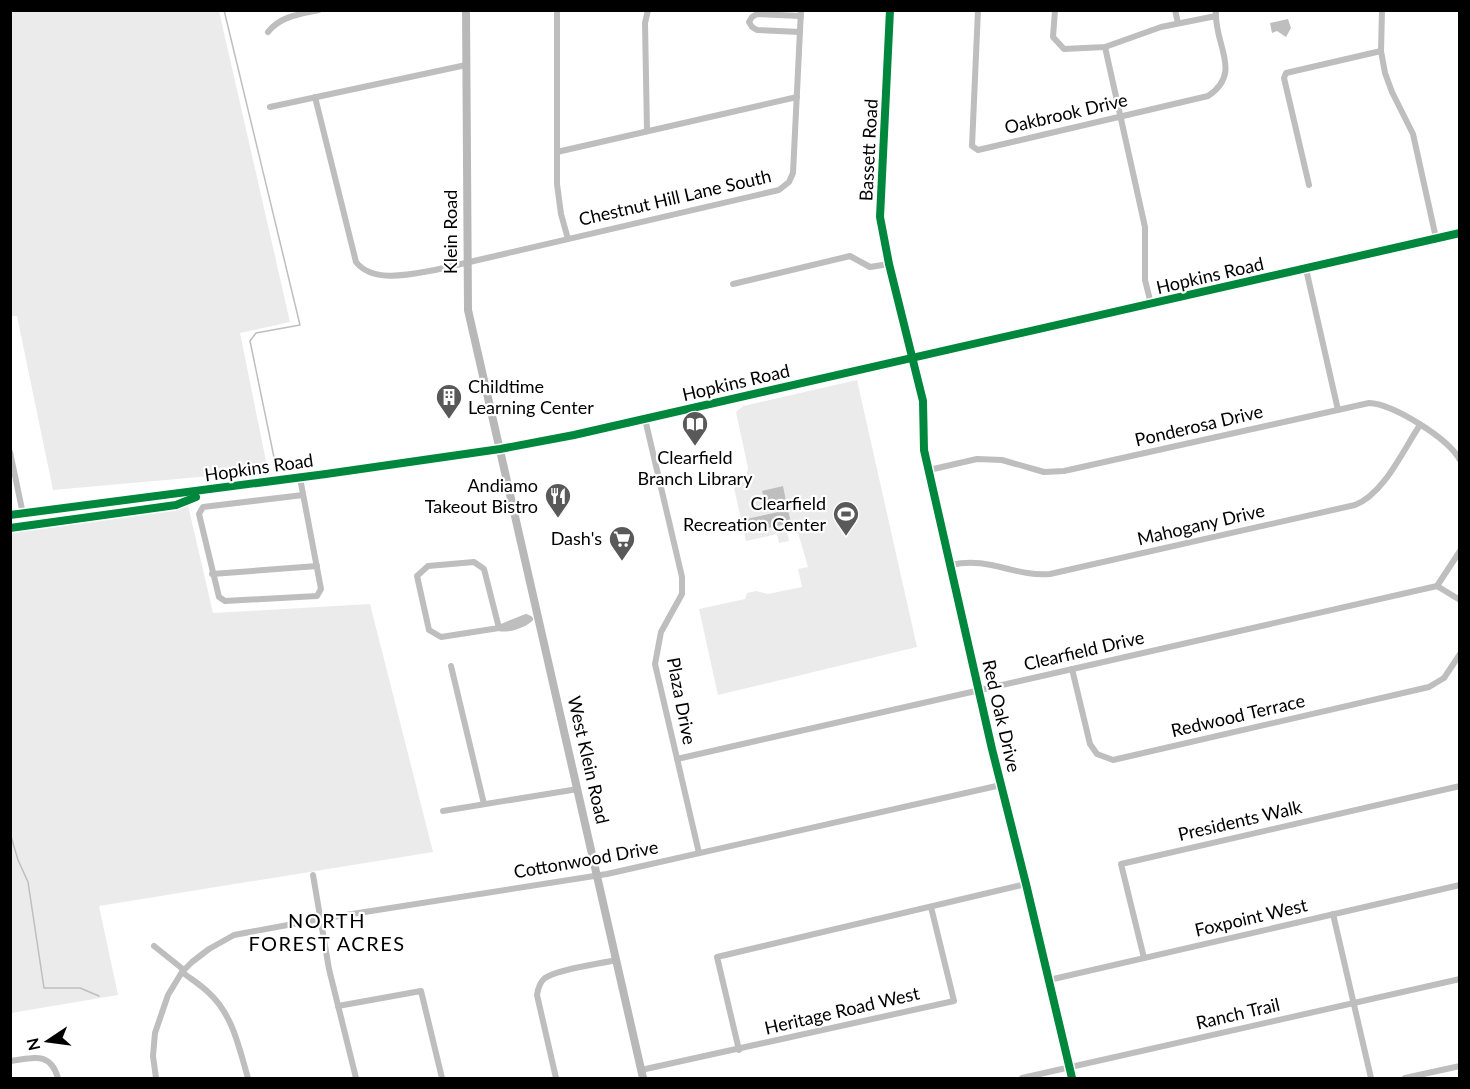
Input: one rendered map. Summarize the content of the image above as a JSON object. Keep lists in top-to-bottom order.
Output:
{
  "streets": {
    "street": [
      "Oakbrook Drive",
      "Bassett Road",
      "Chestnut Hill Lane South",
      "Klein Road",
      "Hopkins Road",
      "Ponderosa Drive",
      "Mahogany Drive",
      "Clearfield Drive",
      "Plaza Drive",
      "Red Oak Drive",
      "Redwood Terrace",
      "West Klein Road",
      "Presidents Walk",
      "Cottonwood Drive",
      "Foxpoint West",
      "Heritage Road West",
      "Ranch Trail"
    ]
  },
  "crossings": [
    ["Bassett Road", "Hopkins Road"],
    ["Bassett Road", "Red Oak Drive"],
    ["Chestnut Hill Lane South", "Klein Road"],
    ["Klein Road", "Hopkins Road"],
    ["Klein Road", "West Klein Road"],
    ["Hopkins Road", "Plaza Drive"],
    ["Hopkins Road", "Red Oak Drive"],
    ["Hopkins Road", "West Klein Road"],
    ["Ponderosa Drive", "Mahogany Drive"],
    ["Ponderosa Drive", "Red Oak Drive"],
    ["Mahogany Drive", "Red Oak Drive"],
    ["Clearfield Drive", "Plaza Drive"],
    ["Clearfield Drive", "Red Oak Drive"],
    ["Clearfield Drive", "Redwood Terrace"],
    ["Plaza Drive", "Cottonwood Drive"],
    ["Red Oak Drive", "Cottonwood Drive"],
    ["Red Oak Drive", "Foxpoint West"],
    ["Red Oak Drive", "Ranch Trail"],
    ["West Klein Road", "Cottonwood Drive"],
    ["West Klein Road", "Heritage Road West"],
    ["Presidents Walk", "Foxpoint West"]
  ],
  "districts": ["NORTH FOREST ACRES"],
  "places": {
    "building": ["Childtime Learning Center"],
    "library": ["Clearfield Branch Library"],
    "restaurant": ["Andiamo Takeout Bistro"],
    "sports": ["Clearfield Recreation Center"],
    "supermarket": ["Dash's"]
  },
  "north": "left"
}
